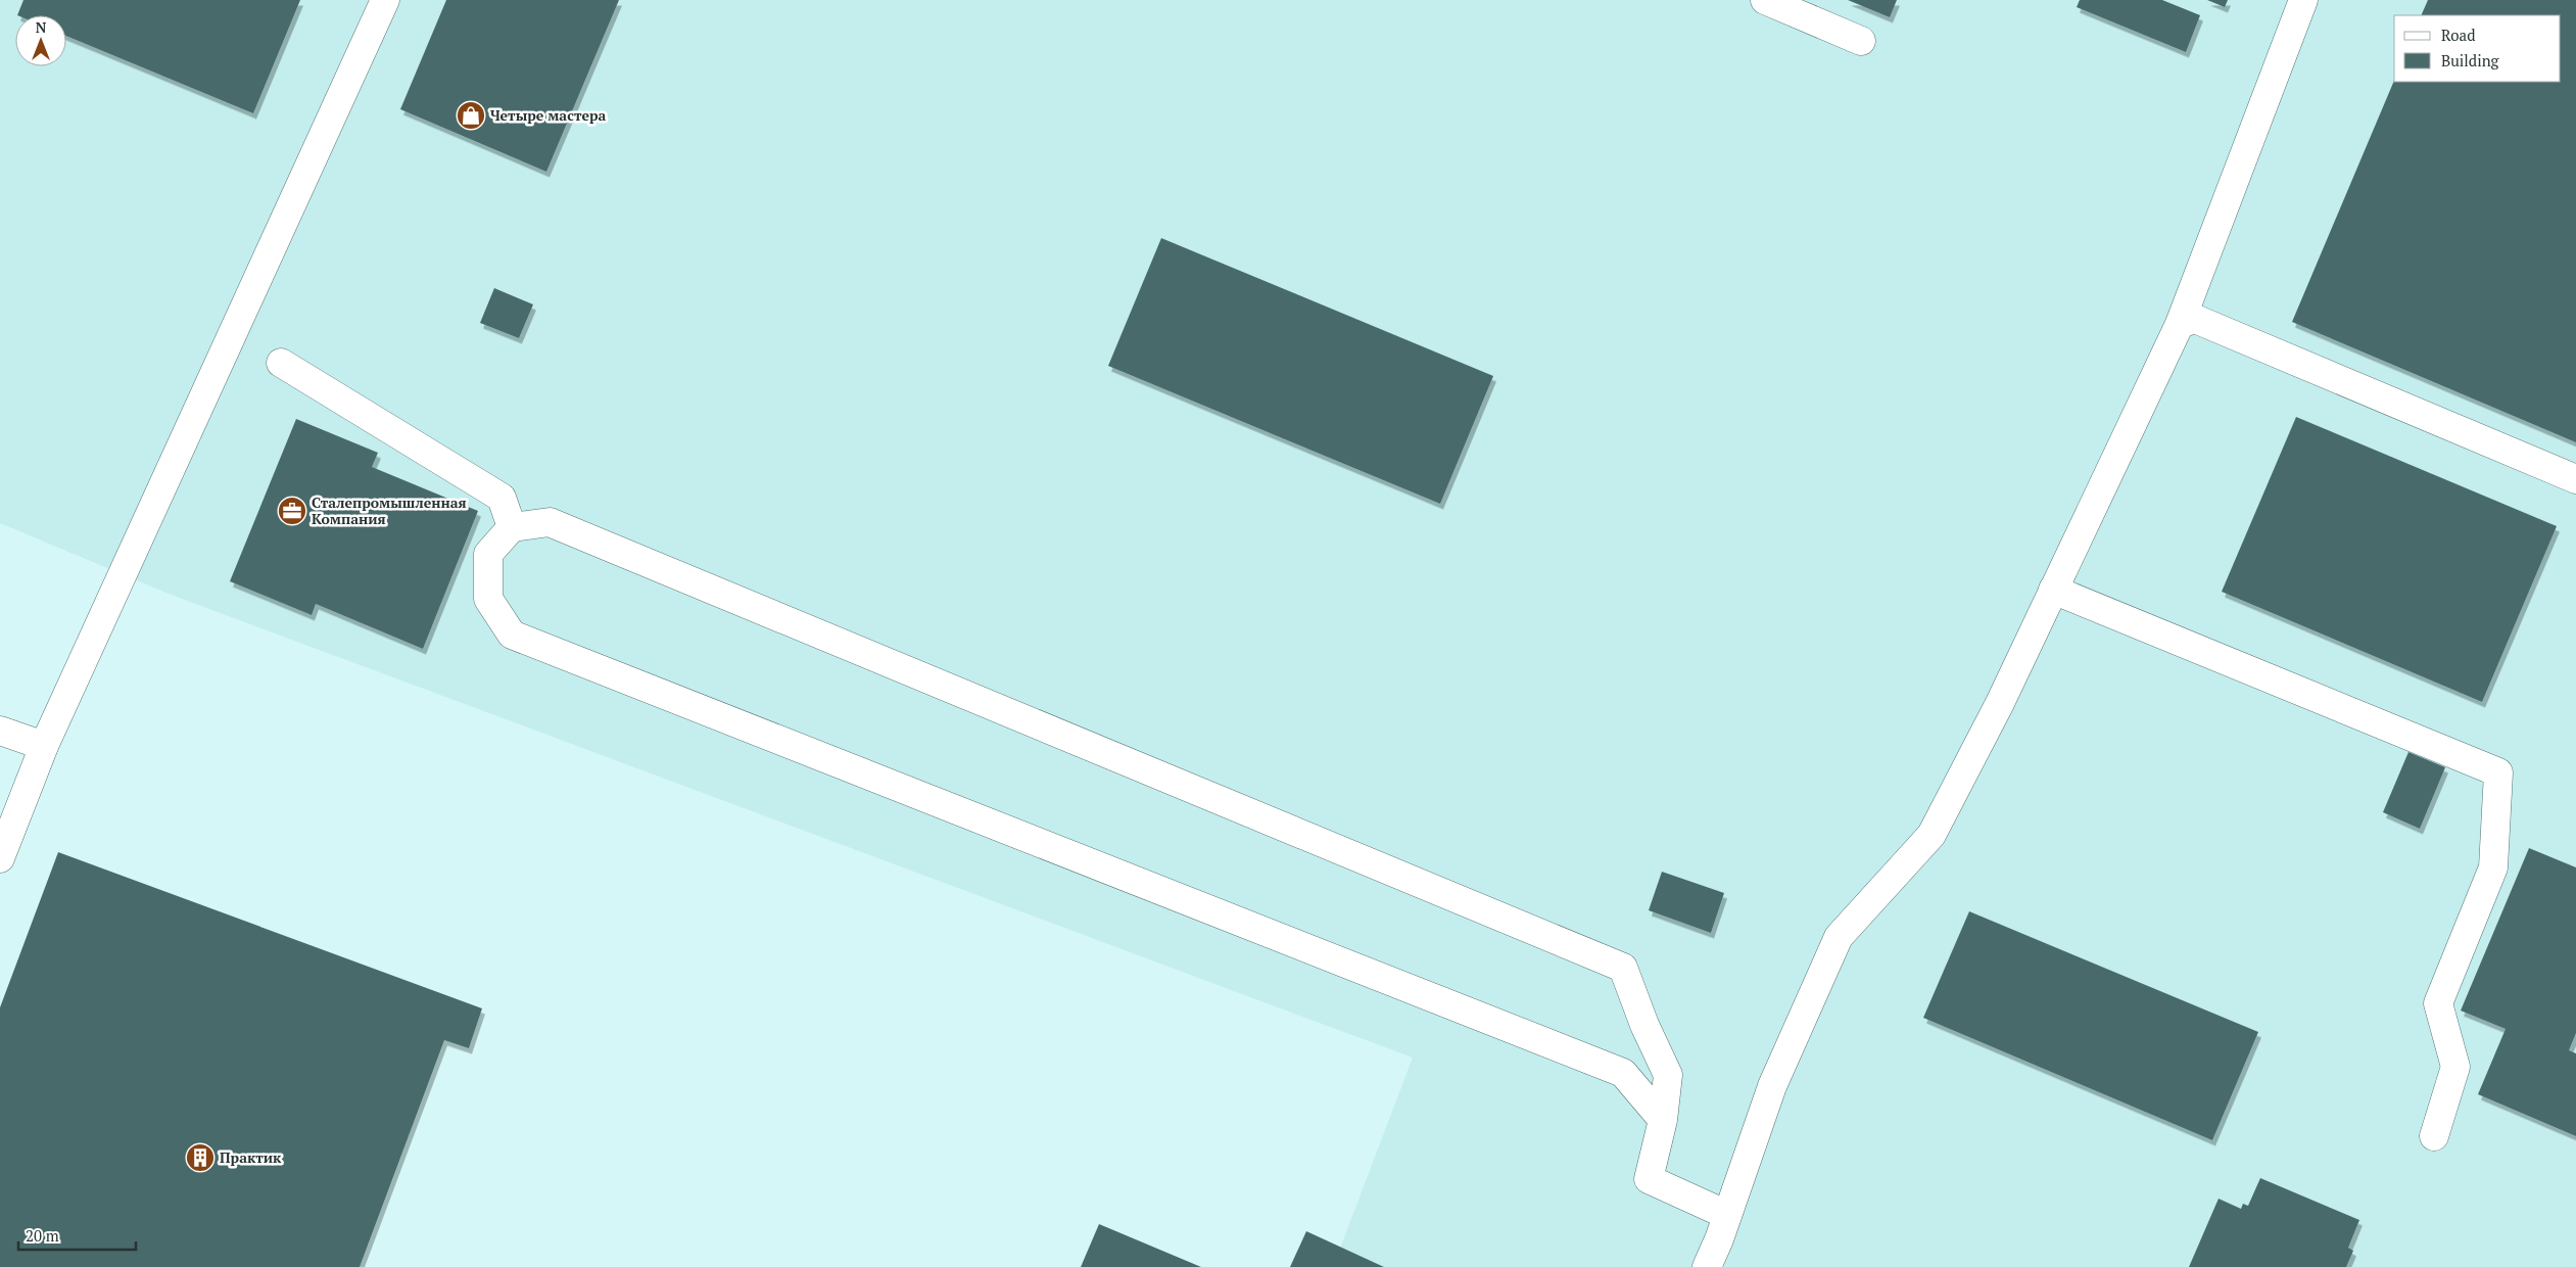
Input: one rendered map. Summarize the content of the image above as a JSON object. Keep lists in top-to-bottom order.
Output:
{
  "places": {
    "shop": ["Четыре мастера"],
    "office": ["Сталепромышленная Компания"],
    "building": ["Практик"]
  },
  "legend": ["Road", "Building"],
  "scale_bar": "20 m",
  "north": "top"
}
